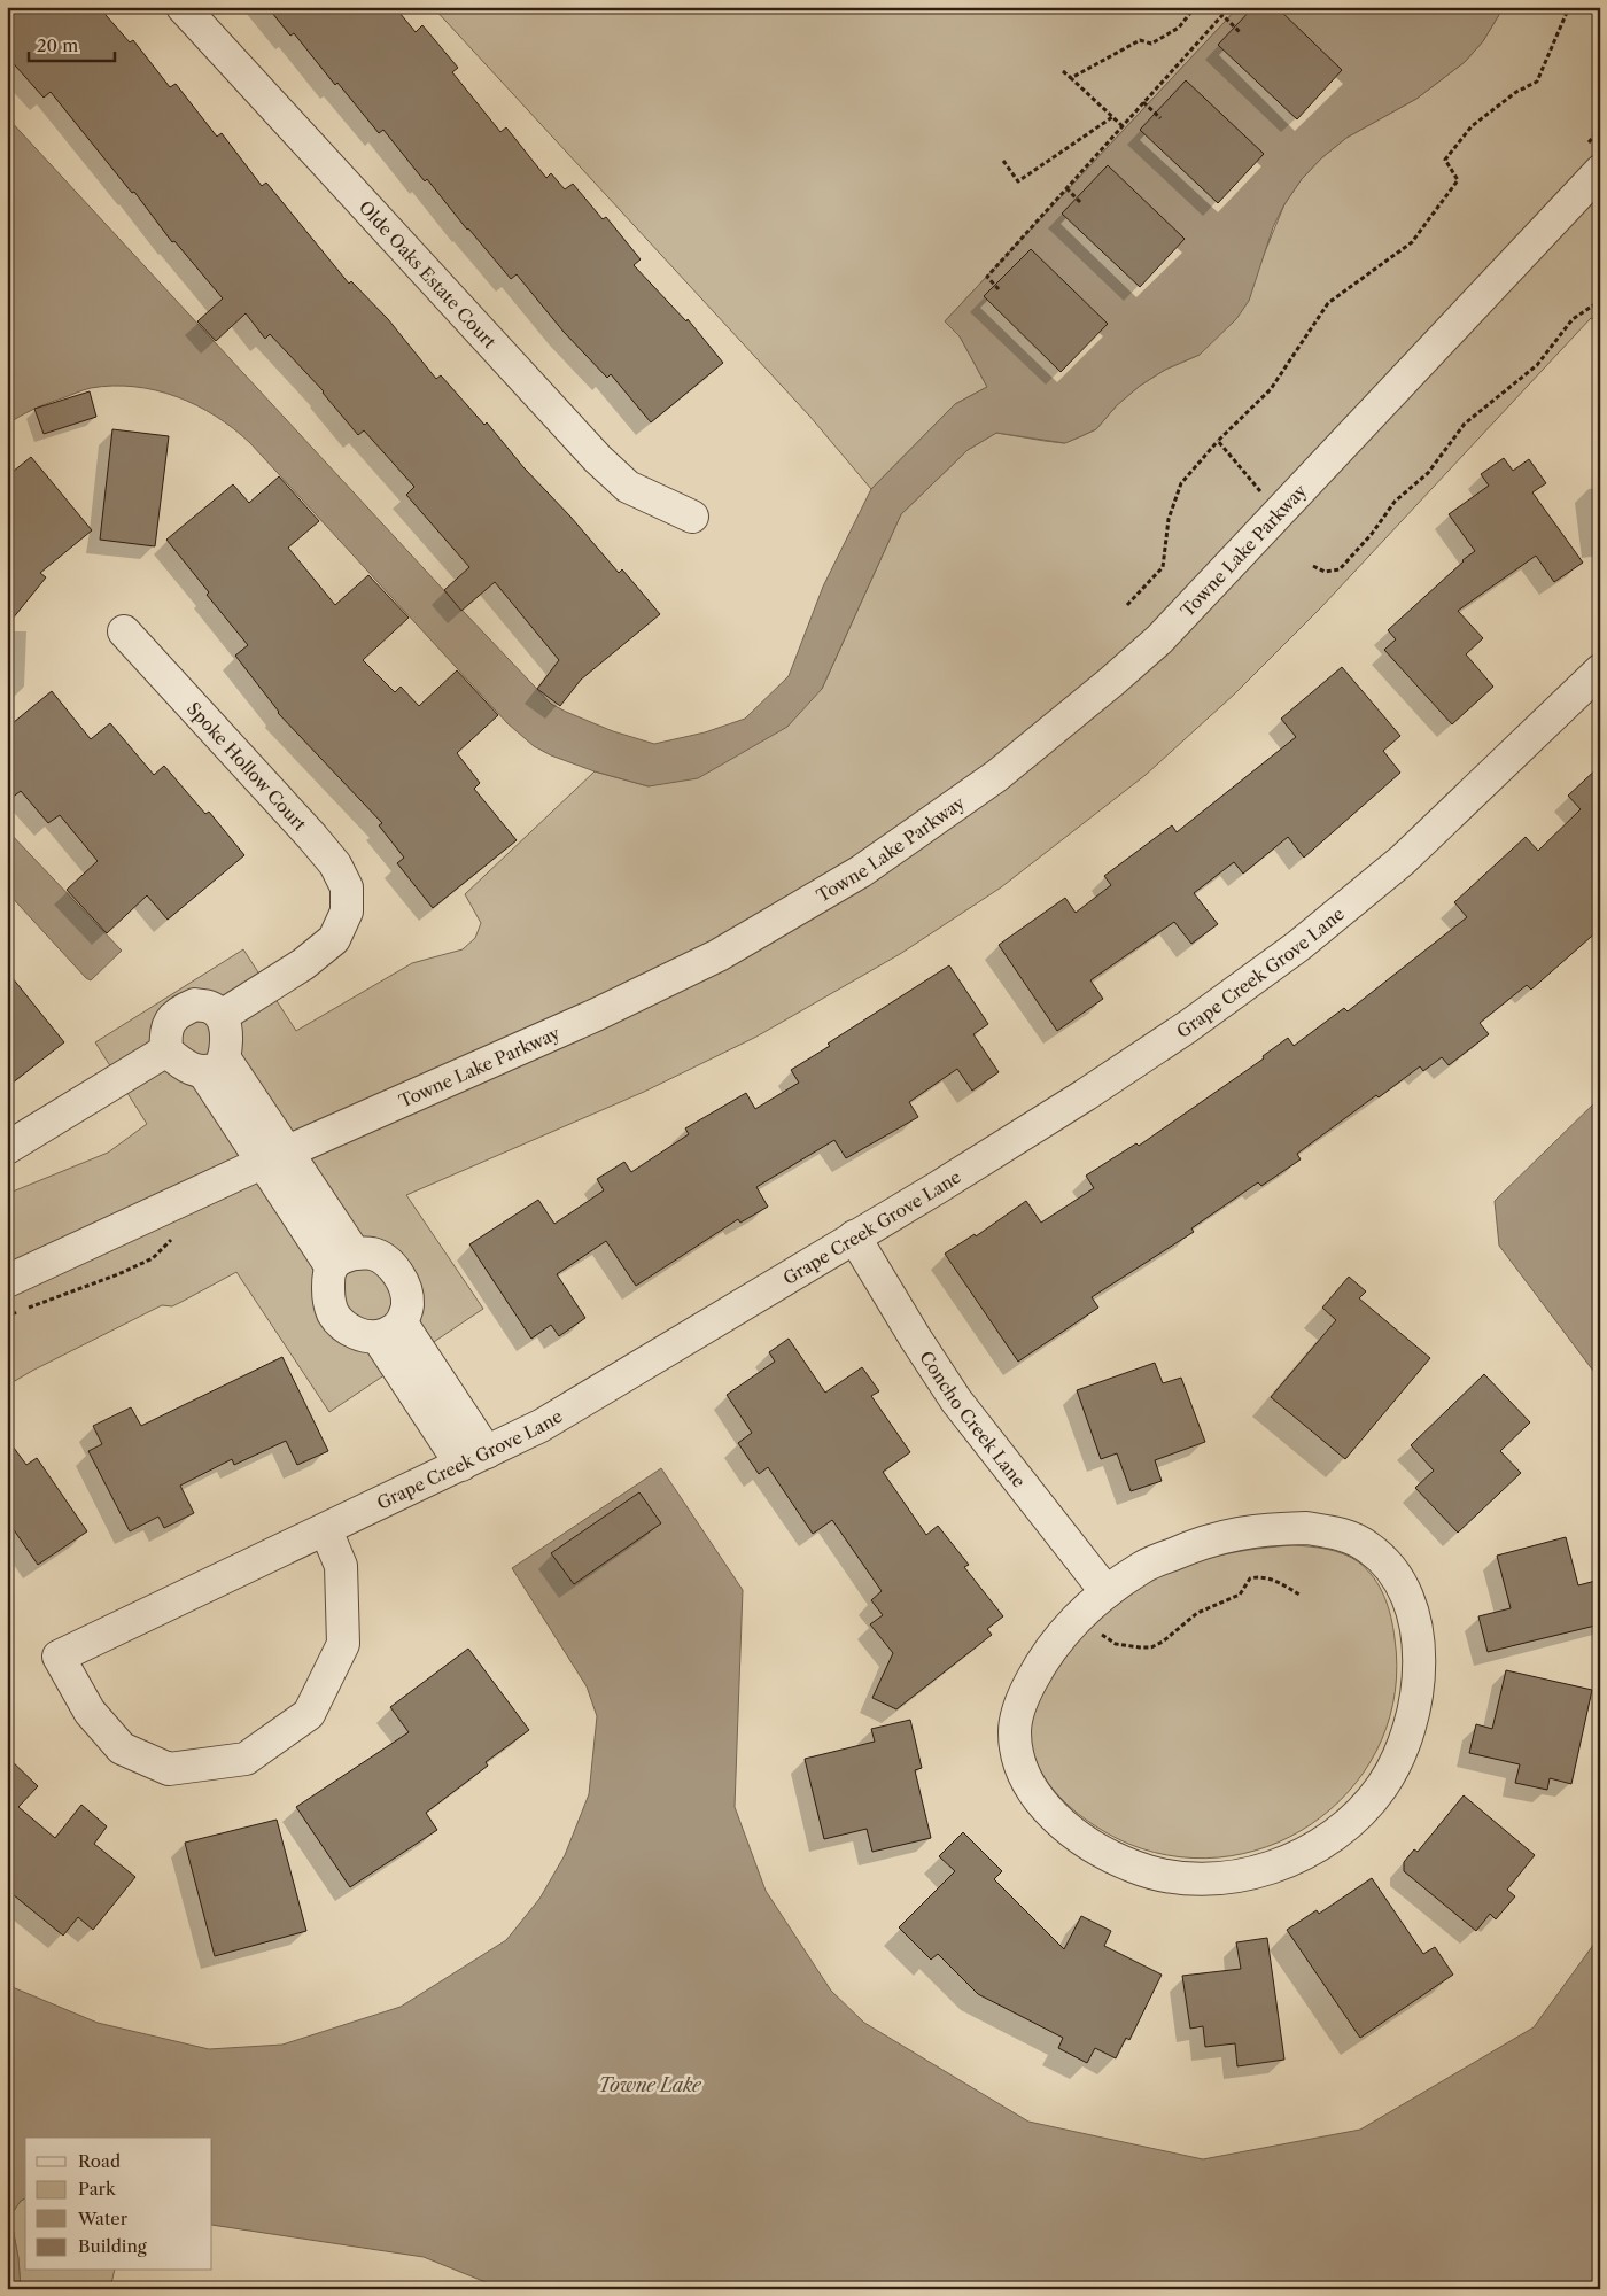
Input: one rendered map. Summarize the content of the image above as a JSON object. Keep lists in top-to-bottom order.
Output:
{
  "streets": {
    "street": [
      "Olde Oaks Estate Court",
      "Towne Lake Parkway",
      "Spoke Hollow Court",
      "Grape Creek Grove Lane",
      "Concho Creek Lane"
    ]
  },
  "crossings": [
    ["Grape Creek Grove Lane", "Concho Creek Lane"]
  ],
  "water": ["Towne Lake"],
  "legend": [
    "Road",
    "Park",
    "Water",
    "Building"
  ],
  "scale_bar": "20 m"
}
